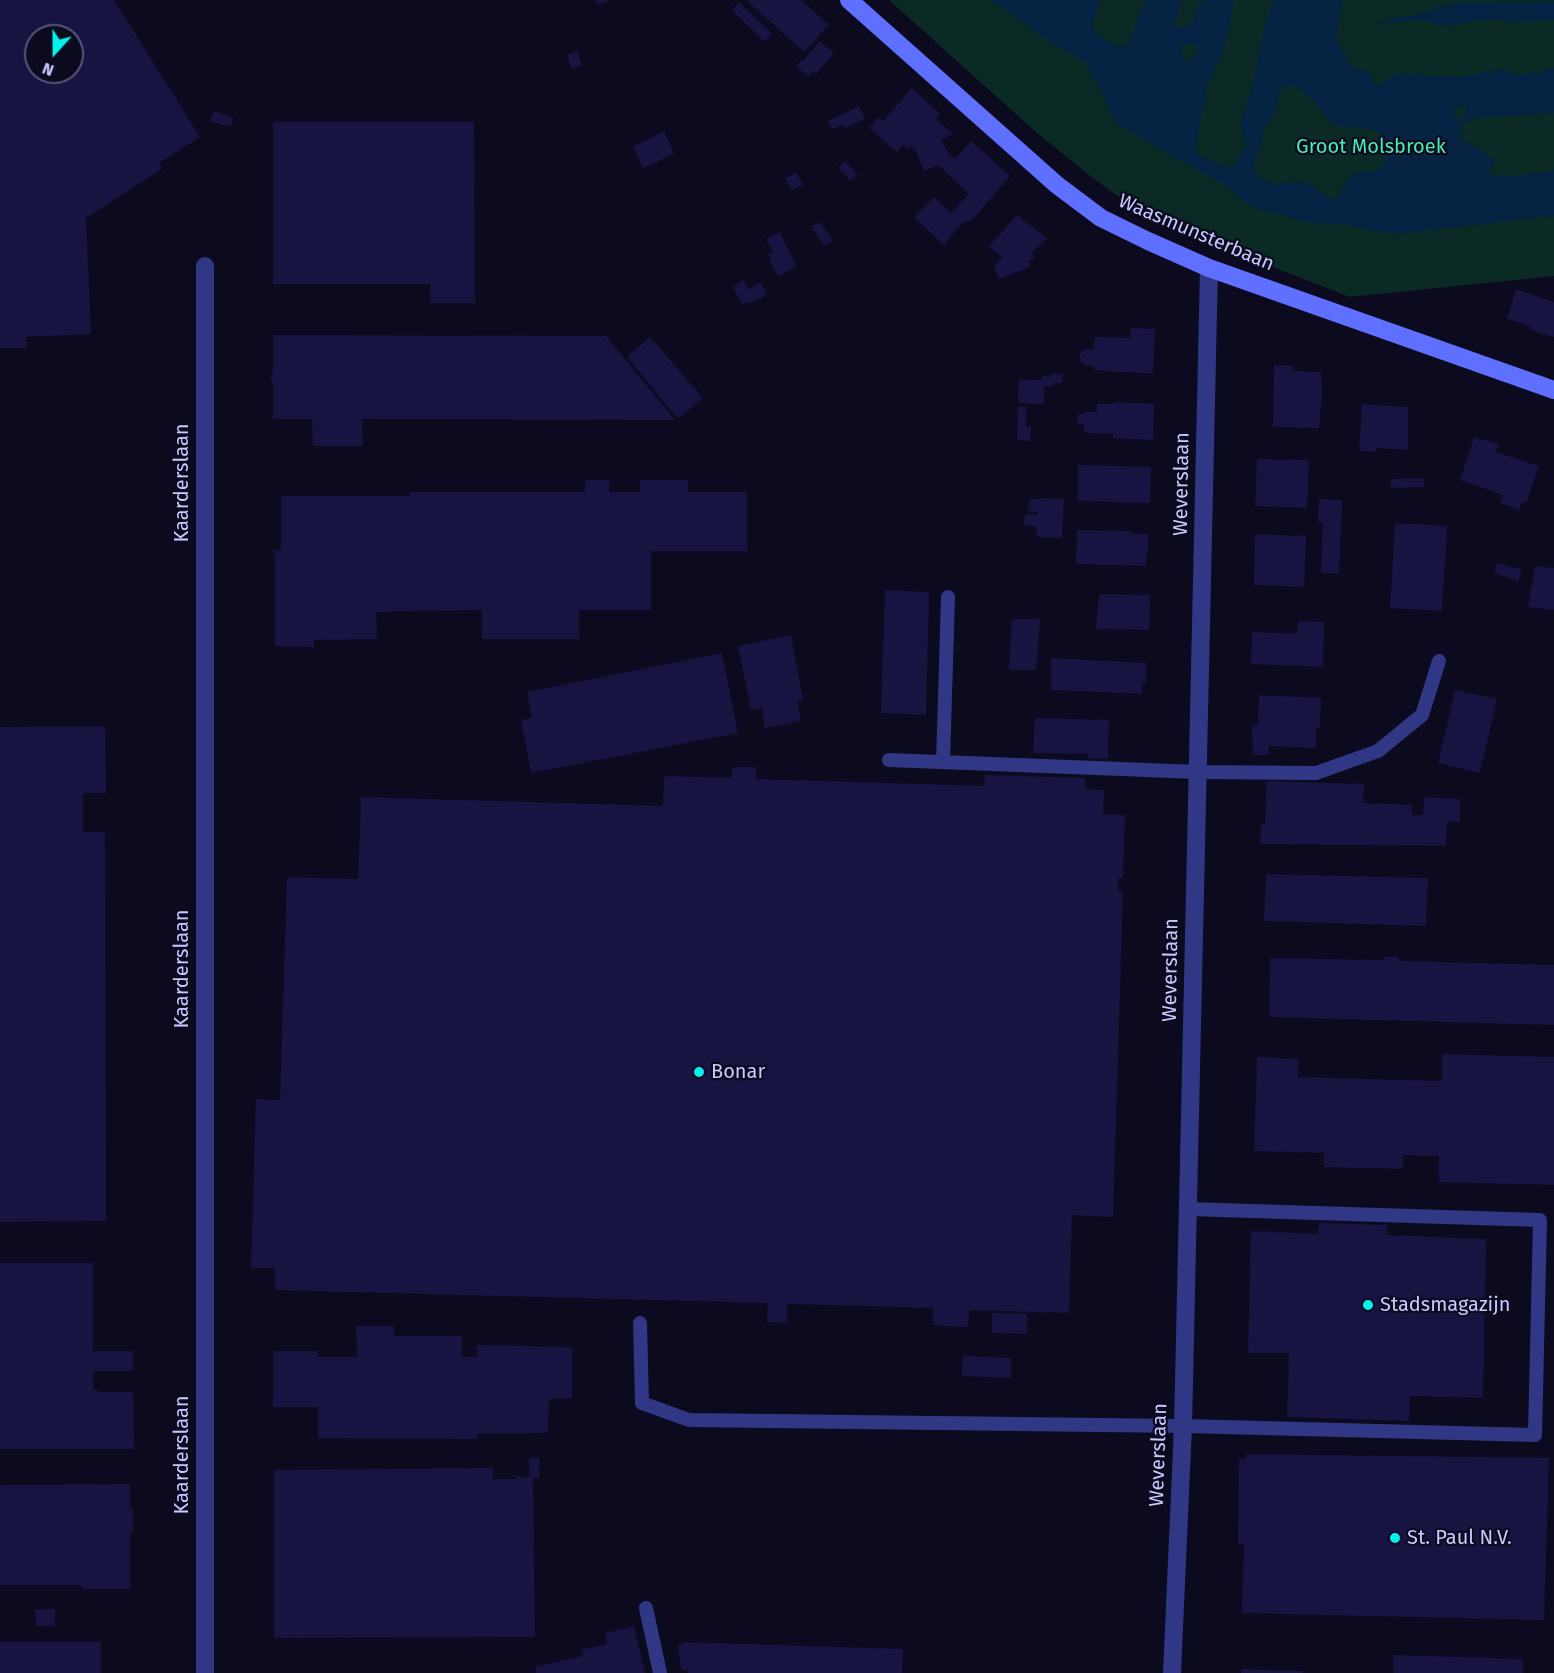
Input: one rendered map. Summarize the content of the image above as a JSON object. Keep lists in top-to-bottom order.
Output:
{
  "streets": {
    "street": ["Waasmunsterbaan", "Kaarderslaan", "Weverslaan"]
  },
  "crossings": [
    ["Waasmunsterbaan", "Weverslaan"]
  ],
  "parks": ["Groot Molsbroek"],
  "places": ["Bonar", "Stadsmagazijn", "St. Paul N.V."],
  "north": "bottom"
}
